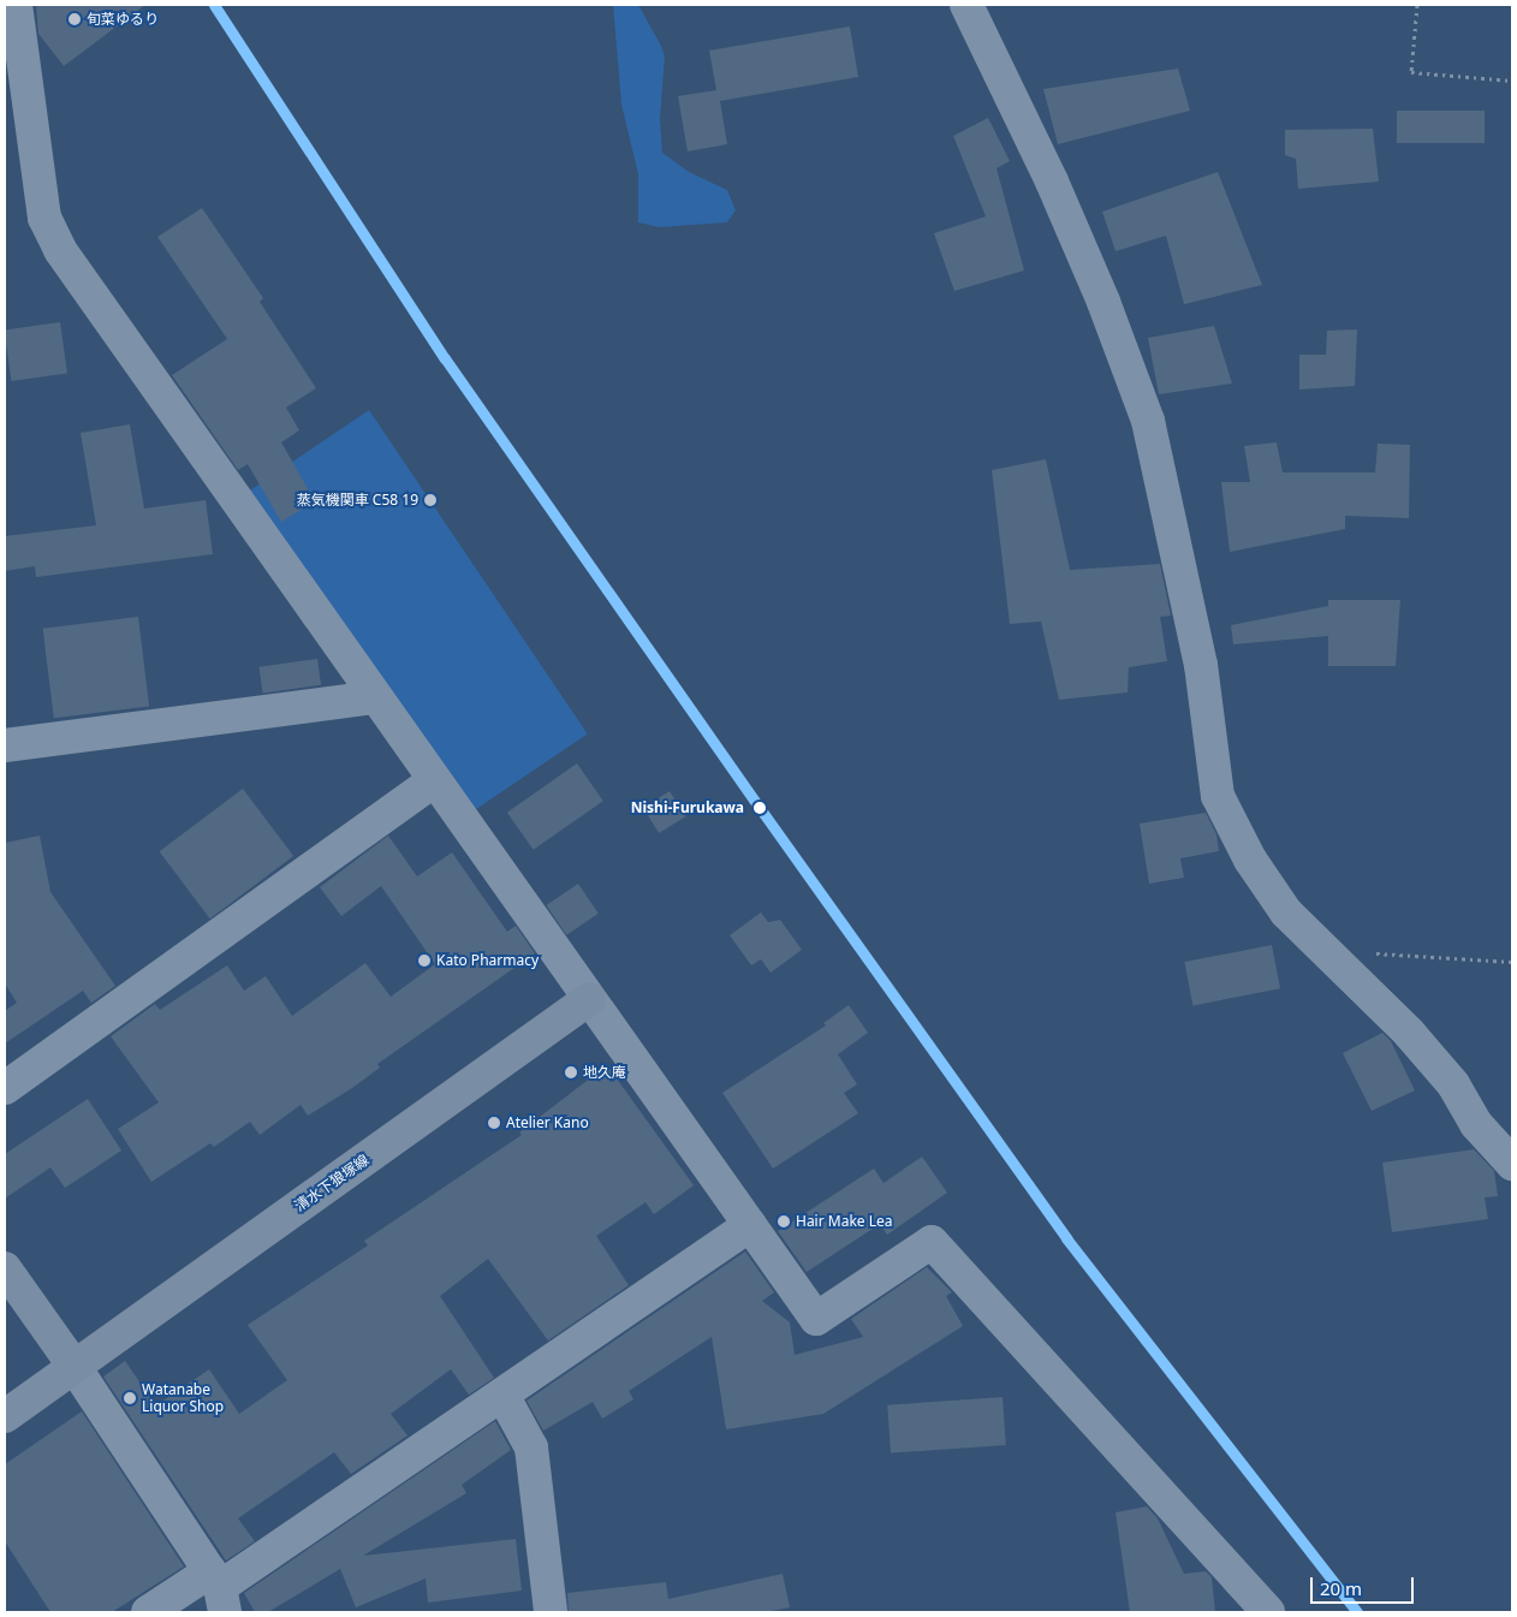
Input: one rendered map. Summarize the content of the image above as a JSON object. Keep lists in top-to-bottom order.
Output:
{
  "streets": {
    "main road": ["清水下狼塚線"]
  },
  "places": [
    "旬菜ゆるり",
    "蒸気機関車 C58 19",
    "Nishi-Furukawa",
    "Kato Pharmacy",
    "地久庵",
    "Atelier Kano",
    "Hair Make Lea",
    "Watanabe Liquor Shop"
  ],
  "scale_bar": "20 m"
}
